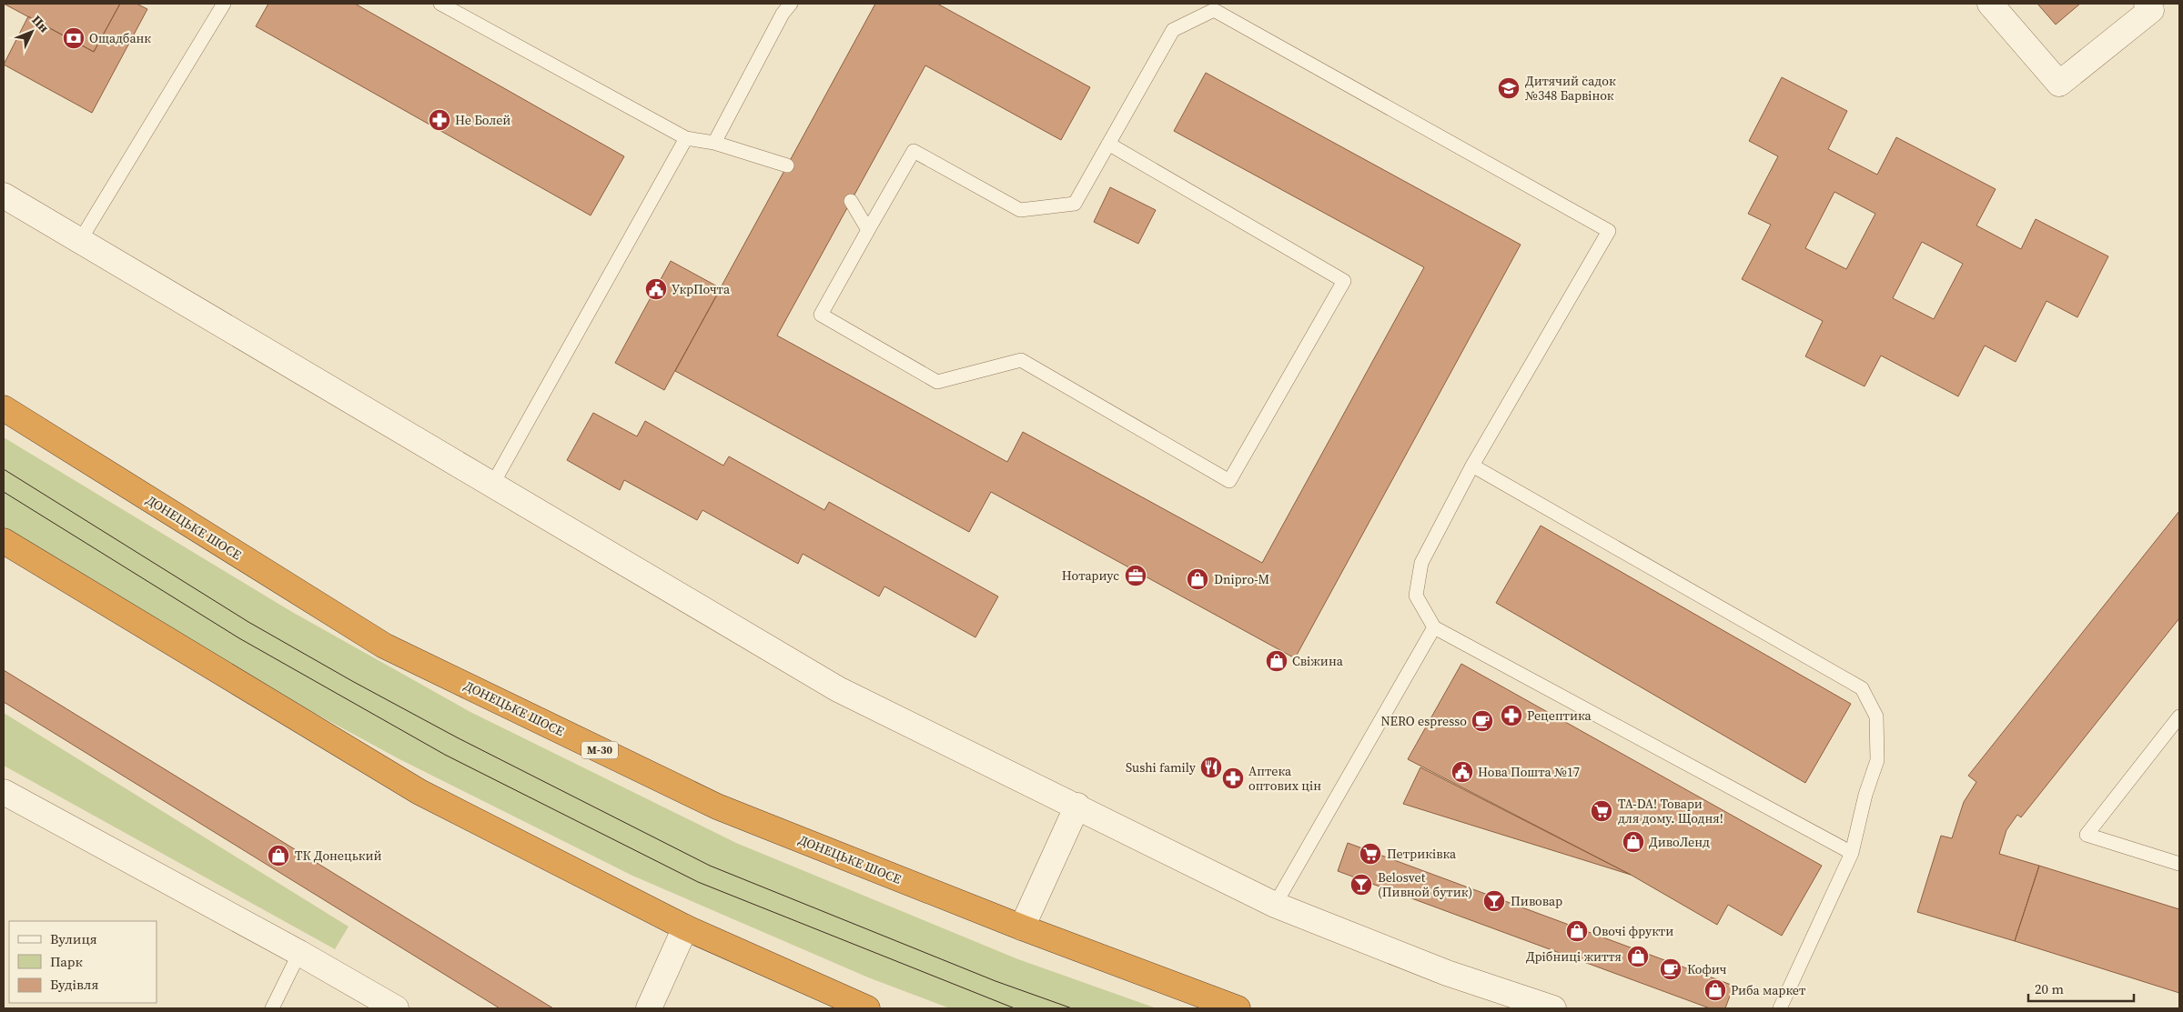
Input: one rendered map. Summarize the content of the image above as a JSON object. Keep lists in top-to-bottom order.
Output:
{
  "streets": {
    "highway": ["ДОНЕЦЬКЕ ШОСЕ", "М-30"]
  },
  "places": {
    "bank": ["Ощадбанк"],
    "school or university": ["Дитячий садок №348 Барвінок"],
    "pharmacy": ["Не Болей", "Рецептика", "Аптека оптових цін"],
    "public building": ["УкрПочта", "Нова Пошта №17"],
    "office": ["Нотариус"],
    "shop": [
      "Dnipro-M",
      "Свіжина",
      "ДивоЛенд",
      "ТК Донецький",
      "Овочі фрукти",
      "Дрібниці життя",
      "Риба маркет"
    ],
    "cafe": ["NERO espresso", "Кофич"],
    "restaurant": ["Sushi family"],
    "supermarket": ["TA-DA! Товари для дому. Щодня!", "Петриківка"],
    "bar": ["Belosvet (Пивной бутик)", "Пивовар"]
  },
  "legend": ["Вулиця", "Парк", "Будівля"],
  "scale_bar": "20 m",
  "north": "top right"
}
